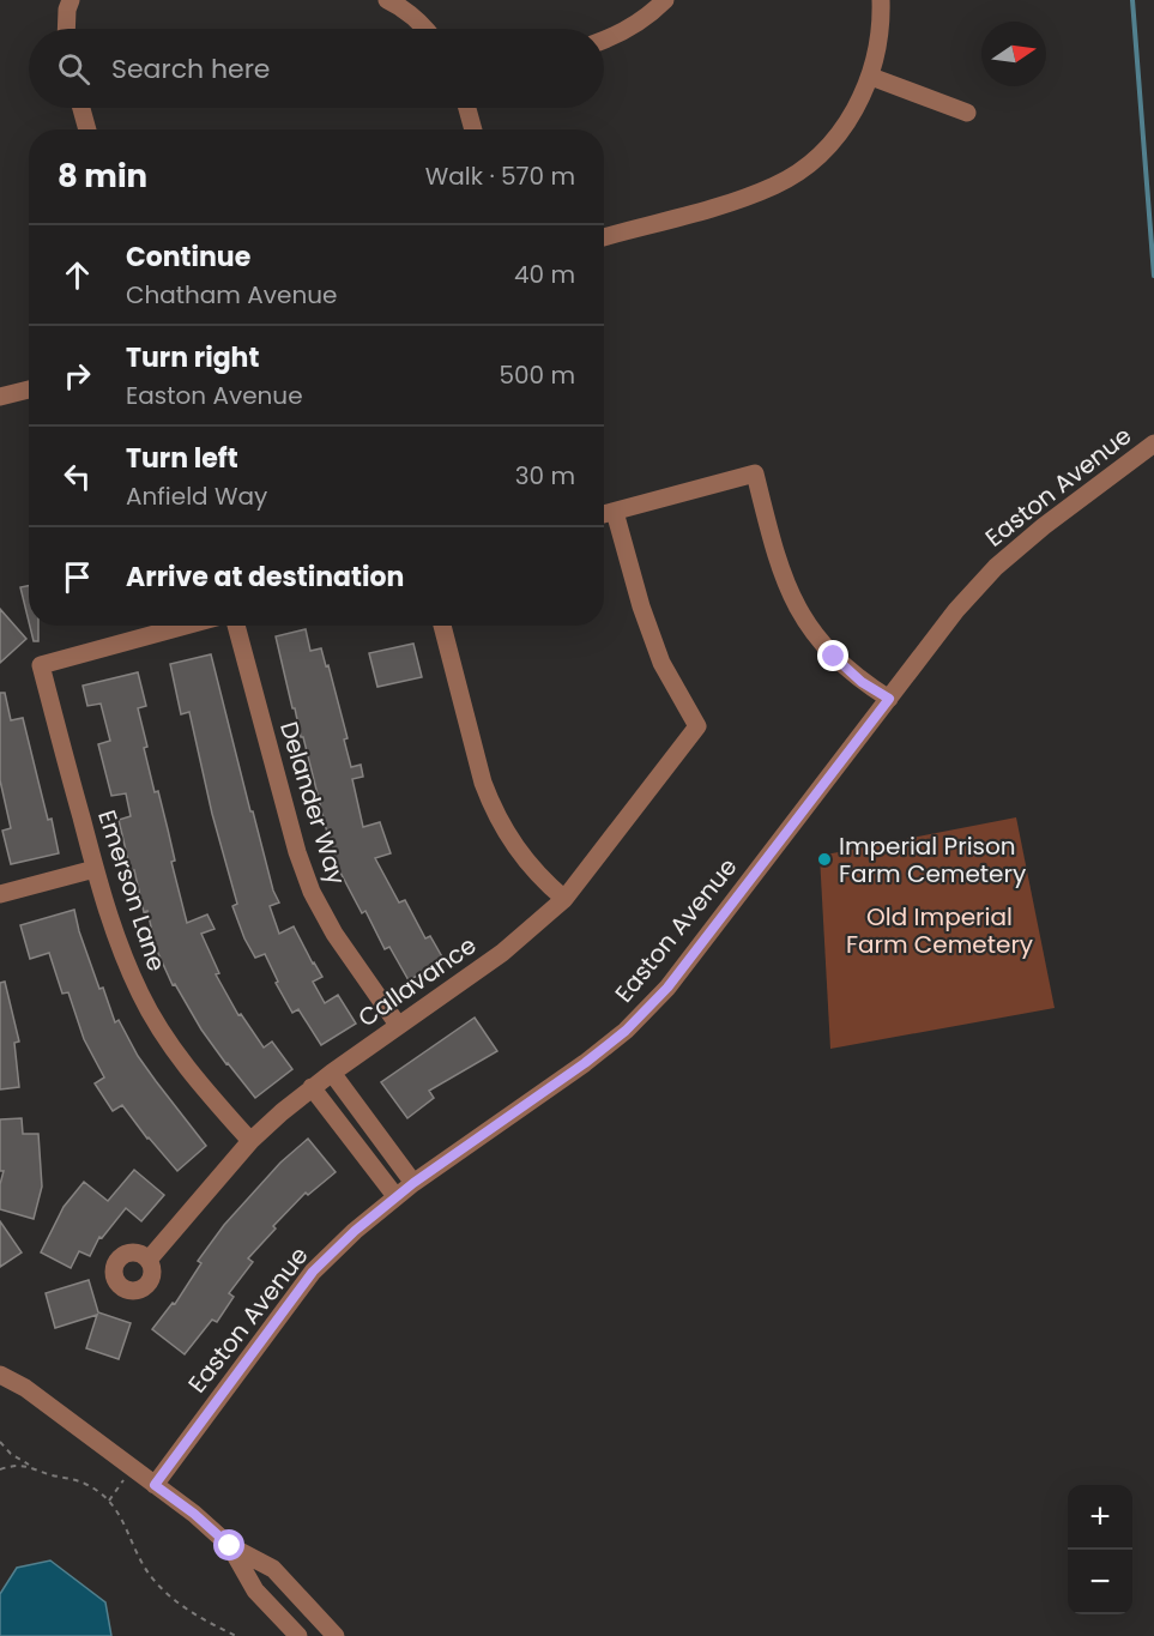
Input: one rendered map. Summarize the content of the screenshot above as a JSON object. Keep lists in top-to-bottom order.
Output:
{
  "streets": {
    "street": [
      "Easton Avenue",
      "Delander Way",
      "Emerson Lane",
      "Callavance"
    ]
  },
  "crossings": [
    ["Delander Way", "Callavance"],
    ["Emerson Lane", "Callavance"]
  ],
  "parks": ["Old Imperial Farm Cemetery"],
  "places": ["Imperial Prison Farm Cemetery"],
  "north": "right",
  "page": {
    "search": "Search here",
    "heading": ["8 min", "Walk · 570 m"],
    "list": [
      ["Continue", "Chatham Avenue", "40 m"],
      ["Turn right", "Easton Avenue", "500 m"],
      ["Turn left", "Anfield Way", "30 m"],
      "Arrive at destination"
    ],
    "map_buttons": ["+", "−"]
  }
}
